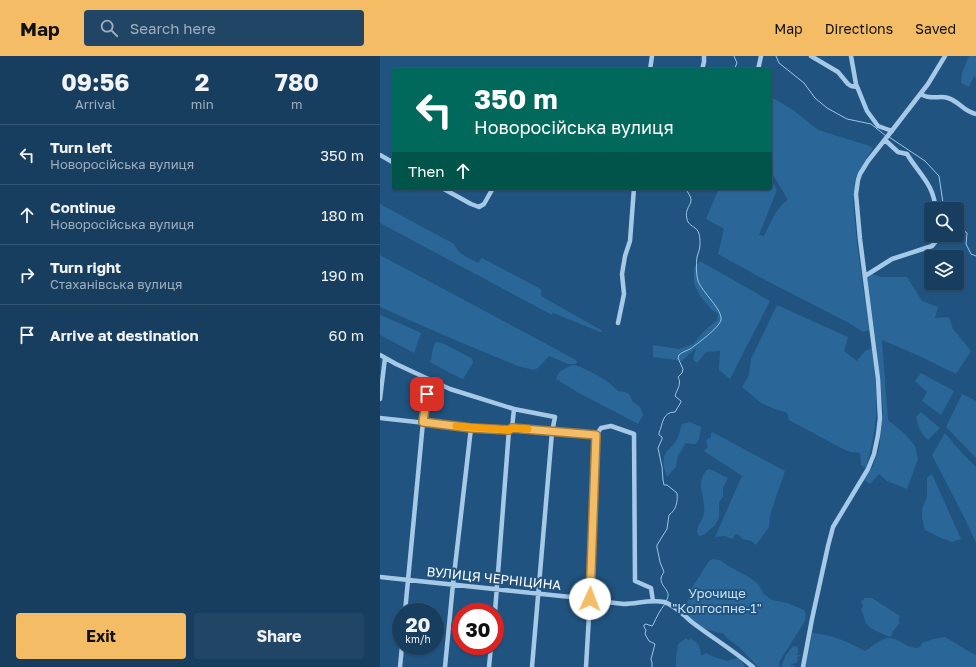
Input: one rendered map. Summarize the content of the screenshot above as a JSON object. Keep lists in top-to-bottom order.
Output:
{
  "streets": {
    "street": ["ВУЛИЦЯ ЧЕРНІЦИНА"]
  },
  "parks": ["Урочище \"Колгоспне-1\""],
  "page": {
    "header": "Map",
    "search": "Search here",
    "nav": ["Map", "Directions", "Saved"],
    "eta": [
      "09:56",
      "Arrival",
      "2",
      "min",
      "780",
      "m"
    ],
    "turn": ["350 m", "Новоросійська вулиця"],
    "list": [
      {
        "name": "Turn left",
        "note": "Новоросійська вулиця",
        "value": "350 m"
      },
      {
        "name": "Continue",
        "note": "Новоросійська вулиця",
        "value": "180 m"
      },
      {
        "name": "Turn right",
        "note": "Стаханівська вулиця",
        "value": "190 m"
      },
      {
        "name": "Arrive at destination",
        "value": "60 m"
      }
    ],
    "then": "Then",
    "speed": "20 km/h",
    "limit": "30",
    "buttons": ["Exit", "Share"]
  }
}
